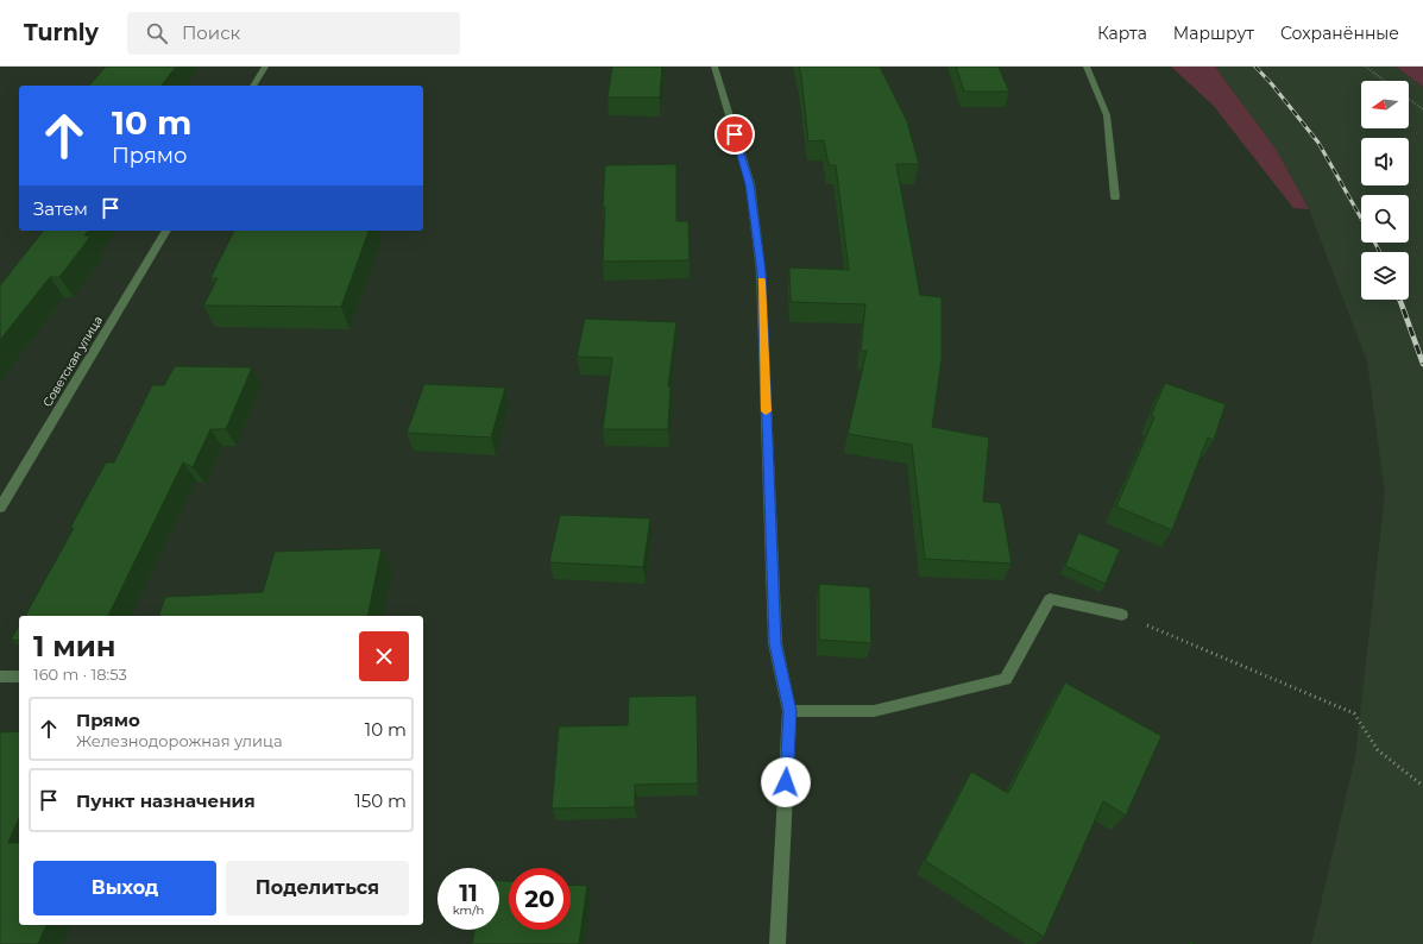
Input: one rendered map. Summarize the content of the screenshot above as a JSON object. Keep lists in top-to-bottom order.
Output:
{
  "streets": {
    "street": ["Советская улица"]
  },
  "north": "left",
  "page": {
    "header": "Turnly",
    "search": "Поиск",
    "nav": ["Карта", "Маршрут", "Сохранённые"],
    "turn": ["10 m", "Прямо"],
    "then": "Затем",
    "heading": ["1 мин", "160 m · 18:53"],
    "list": [
      {
        "name": "Прямо",
        "note": "Железнодорожная улица",
        "value": "10 m"
      },
      {
        "name": "Пункт назначения",
        "value": "150 m"
      }
    ],
    "buttons": ["Выход", "Поделиться"],
    "speed": "11 km/h",
    "limit": "20"
  }
}
